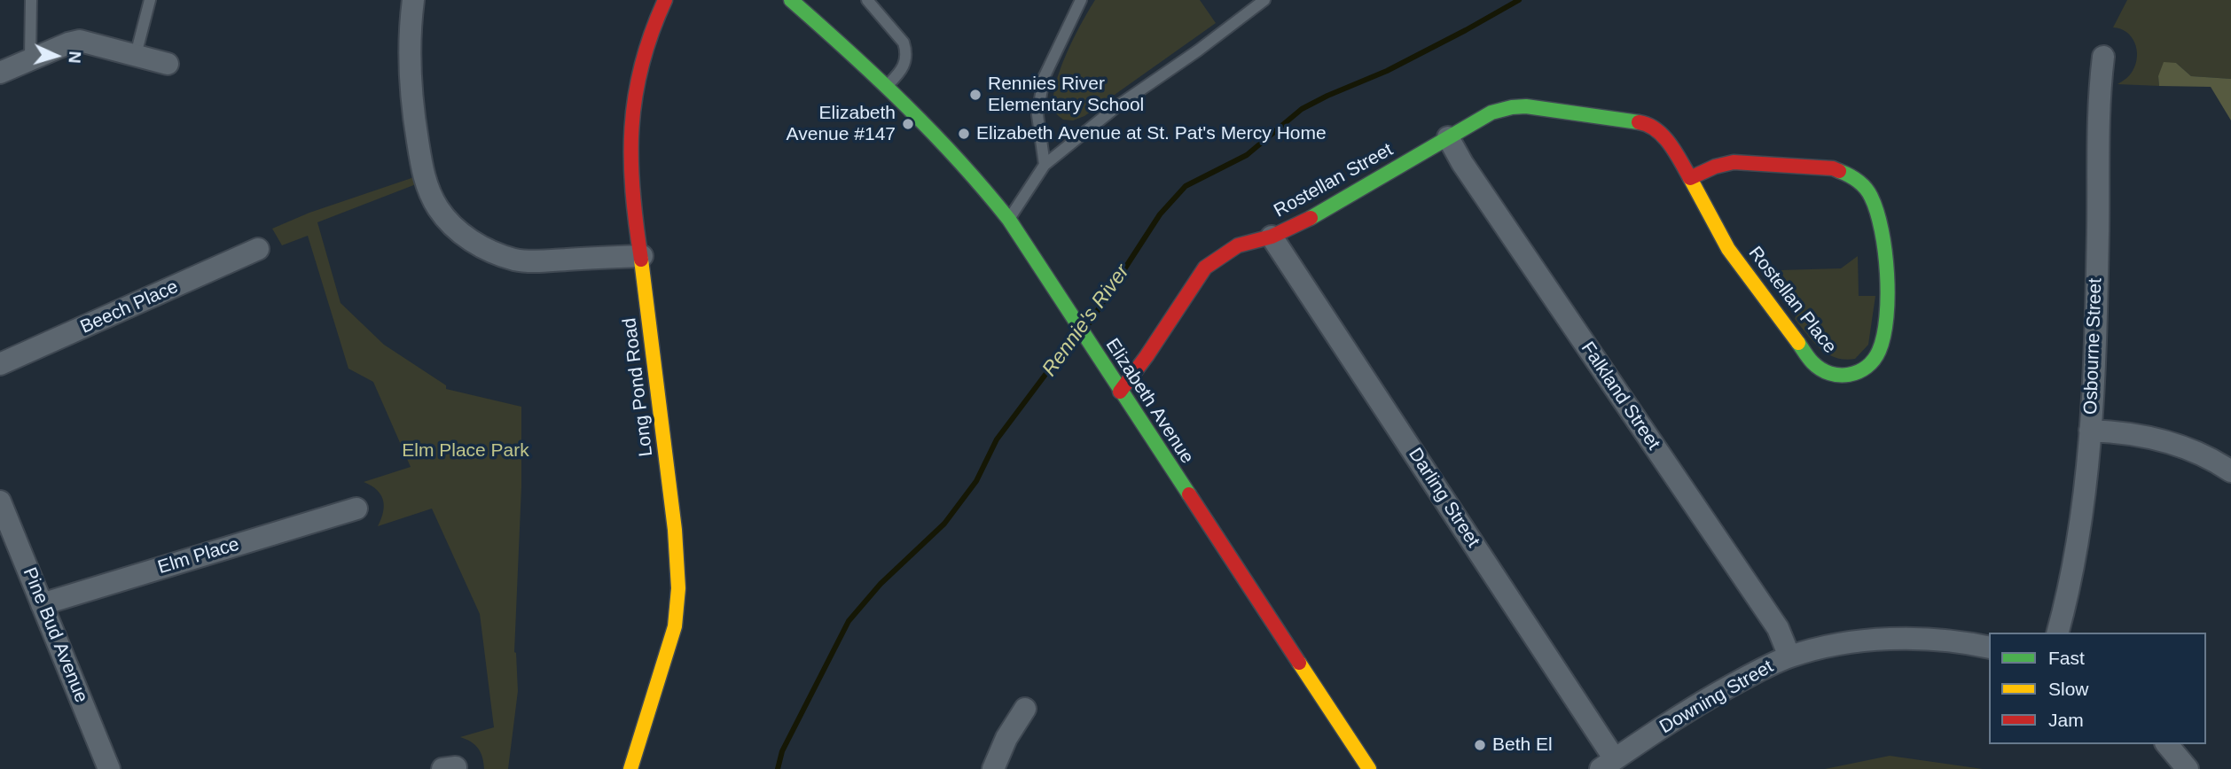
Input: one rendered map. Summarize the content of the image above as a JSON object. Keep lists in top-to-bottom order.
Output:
{
  "streets": {
    "street": [
      "Rostellan Street",
      "Rostellan Place",
      "Beech Place",
      "Osbourne Street",
      "Long Pond Road",
      "Falkland Street",
      "Elizabeth Avenue",
      "Darling Street",
      "Elm Place",
      "Pine Bud Avenue",
      "Downing Street"
    ]
  },
  "crossings": [
    ["Rostellan Street", "Rostellan Place"],
    ["Rostellan Street", "Falkland Street"],
    ["Rostellan Street", "Elizabeth Avenue"],
    ["Rostellan Street", "Darling Street"],
    ["Rostellan Place", "Falkland Street"],
    ["Falkland Street", "Downing Street"],
    ["Darling Street", "Downing Street"],
    ["Elm Place", "Pine Bud Avenue"]
  ],
  "water": ["Rennie's River"],
  "parks": ["Elm Place Park"],
  "places": [
    "Rennies River Elementary School",
    "Elizabeth Avenue #147",
    "Elizabeth Avenue at St. Pat's Mercy Home",
    "Beth El"
  ],
  "legend": ["Fast", "Slow", "Jam"],
  "north": "right"
}
